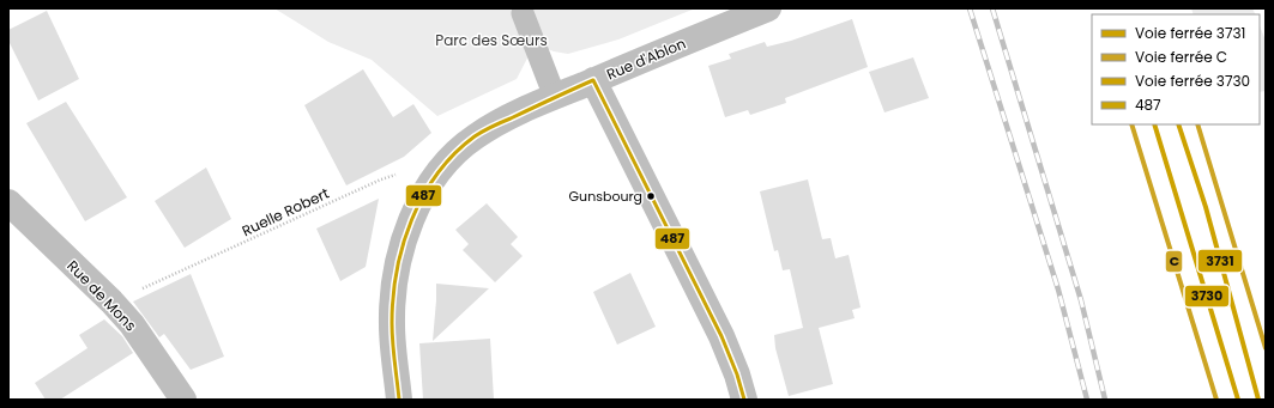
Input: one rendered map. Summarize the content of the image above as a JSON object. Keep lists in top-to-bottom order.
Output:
{
  "streets": {
    "street": ["Rue d'Ablon", "Rue de Mons"],
    "path": ["Ruelle Robert"]
  },
  "parks": ["Parc des Sœurs"],
  "places": ["Gunsbourg"],
  "lines": [
    "transit line 487",
    "rail line 3731",
    "rail line C",
    "rail line 3730"
  ],
  "legend": [
    "Voie ferrée 3731",
    "Voie ferrée C",
    "Voie ferrée 3730",
    "487"
  ]
}
